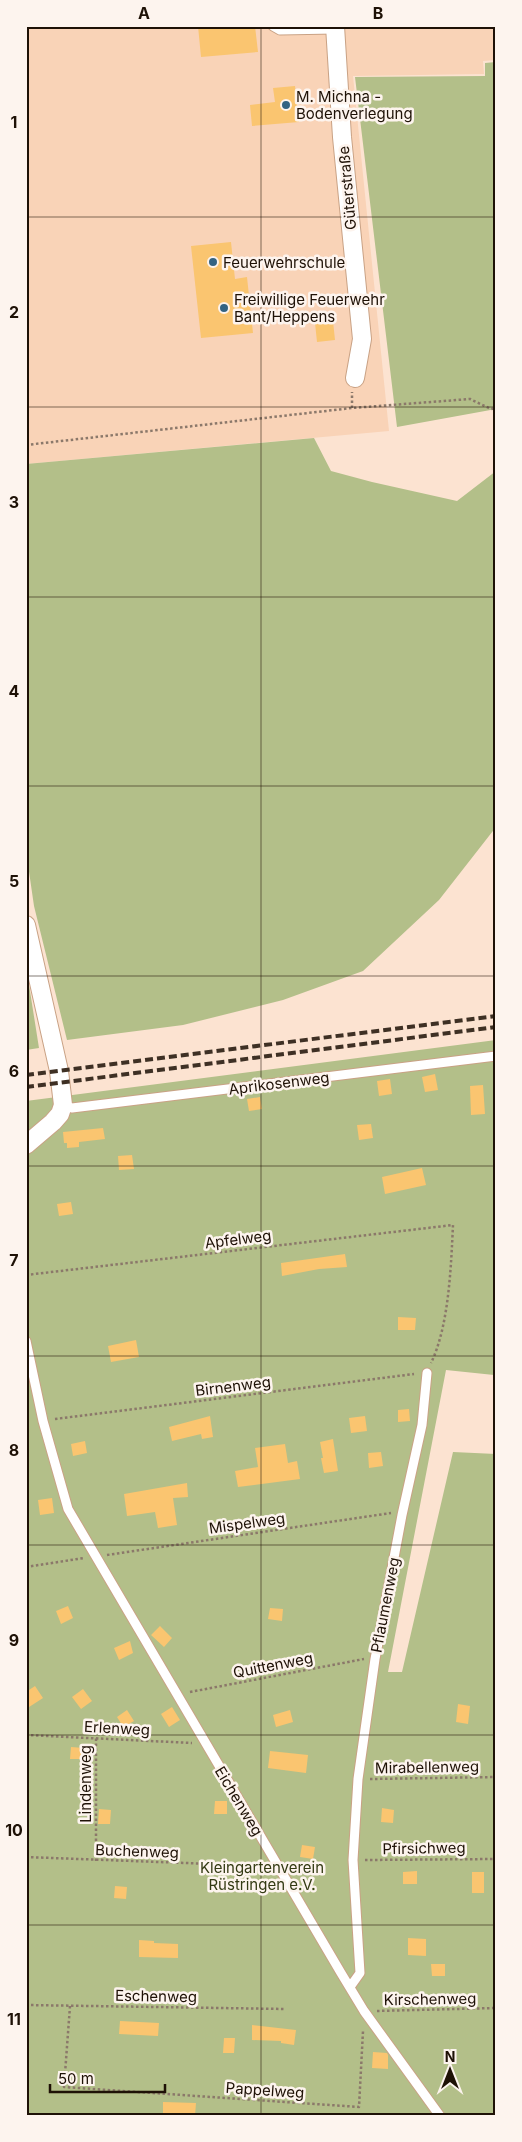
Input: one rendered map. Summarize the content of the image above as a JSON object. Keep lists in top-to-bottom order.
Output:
{
  "streets": {
    "street": ["Güterstraße"],
    "lane": ["Aprikosenweg", "Pflaumenweg", "Eichenweg"],
    "path": [
      "Apfelweg",
      "Birnenweg",
      "Mispelweg",
      "Quittenweg",
      "Erlenweg",
      "Mirabellenweg",
      "Lindenweg",
      "Pfirsichweg",
      "Buchenweg",
      "Eschenweg",
      "Kirschenweg",
      "Pappelweg"
    ]
  },
  "crossings": [
    ["Apfelweg", "Birnenweg"],
    ["Apfelweg", "Pflaumenweg"],
    ["Birnenweg", "Pflaumenweg"],
    ["Birnenweg", "Eichenweg"],
    ["Mispelweg", "Pflaumenweg"],
    ["Mispelweg", "Eichenweg"],
    ["Pflaumenweg", "Quittenweg"],
    ["Pflaumenweg", "Mirabellenweg"],
    ["Pflaumenweg", "Eichenweg"],
    ["Pflaumenweg", "Pfirsichweg"],
    ["Quittenweg", "Eichenweg"],
    ["Erlenweg", "Lindenweg"],
    ["Erlenweg", "Eichenweg"],
    ["Lindenweg", "Buchenweg"],
    ["Eichenweg", "Buchenweg"],
    ["Eichenweg", "Kirschenweg"],
    ["Eichenweg", "Pappelweg"],
    ["Eschenweg", "Pappelweg"],
    ["Kirschenweg", "Pappelweg"]
  ],
  "parks": ["Kleingartenverein Rüstringen e.V."],
  "places": ["M. Michna - Bodenverlegung", "Feuerwehrschule", "Freiwillige Feuerwehr Bant/Heppens"],
  "scale_bar": "50 m",
  "north": "top",
  "grid": {
    "columns": ["A", "B"],
    "rows": [
      "1",
      "2",
      "3",
      "4",
      "5",
      "6",
      "7",
      "8",
      "9",
      "10",
      "11"
    ]
  }
}
